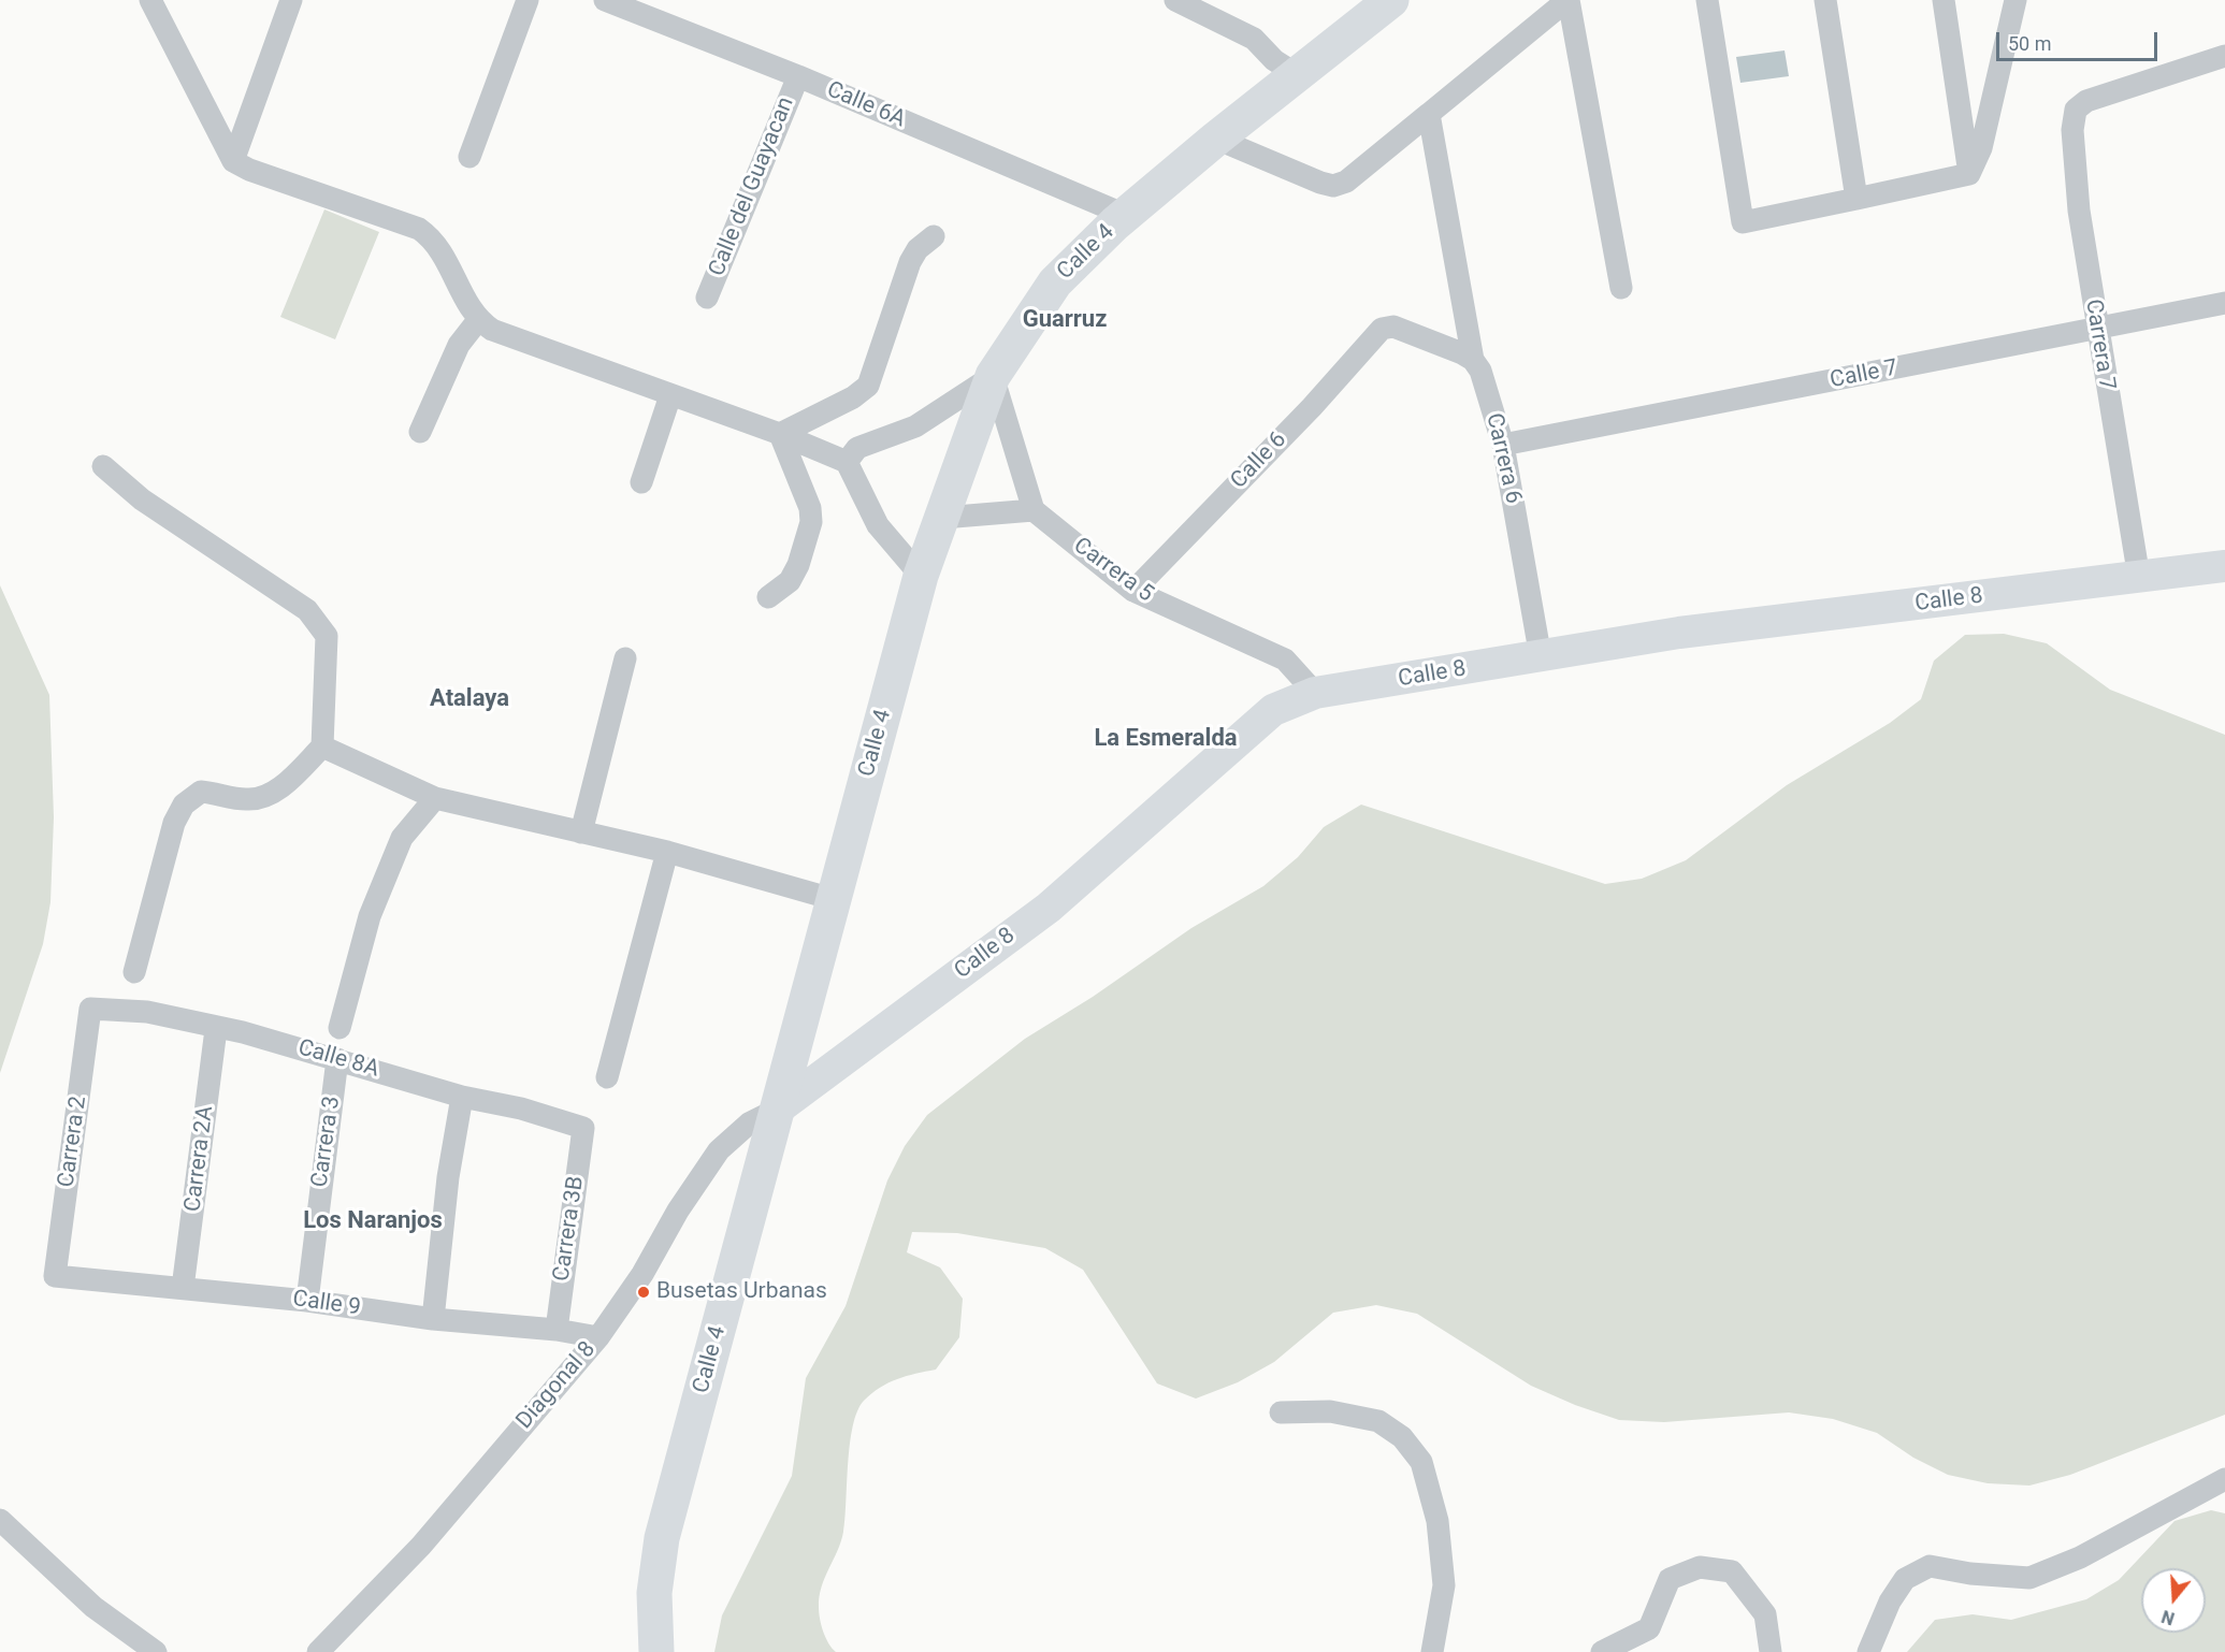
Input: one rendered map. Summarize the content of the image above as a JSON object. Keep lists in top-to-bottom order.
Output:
{
  "streets": {
    "main road": ["Calle 4", "Calle 8"],
    "street": [
      "Calle 6A",
      "Calle del Guayacan",
      "Carrera 7",
      "Calle 7",
      "Carrera 6",
      "Calle 6",
      "Carrera 5",
      "Calle 8A",
      "Carrera 2",
      "Carrera 3",
      "Carrera 2A",
      "Carrera 3B",
      "Calle 9",
      "Diagonal 8"
    ]
  },
  "crossings": [
    ["Calle 6A", "Calle del Guayacan"],
    ["Calle 6A", "Calle 4"],
    ["Calle 4", "Calle 8"],
    ["Calle 4", "Diagonal 8"],
    ["Carrera 7", "Calle 7"],
    ["Carrera 7", "Calle 8"],
    ["Calle 7", "Carrera 6"],
    ["Carrera 6", "Calle 6"],
    ["Carrera 6", "Calle 8"],
    ["Calle 6", "Carrera 5"],
    ["Carrera 5", "Calle 8"],
    ["Calle 8", "Diagonal 8"],
    ["Calle 8A", "Carrera 2"],
    ["Calle 8A", "Carrera 3"],
    ["Calle 8A", "Carrera 2A"],
    ["Calle 8A", "Carrera 3B"],
    ["Carrera 2", "Calle 9"],
    ["Carrera 3", "Calle 9"],
    ["Carrera 2A", "Calle 9"],
    ["Carrera 3B", "Calle 9"],
    ["Calle 9", "Diagonal 8"]
  ],
  "districts": [
    "Guarruz",
    "Atalaya",
    "La Esmeralda",
    "Los Naranjos"
  ],
  "places": ["Busetas Urbanas"],
  "scale_bar": "50 m",
  "north": "bottom"
}
